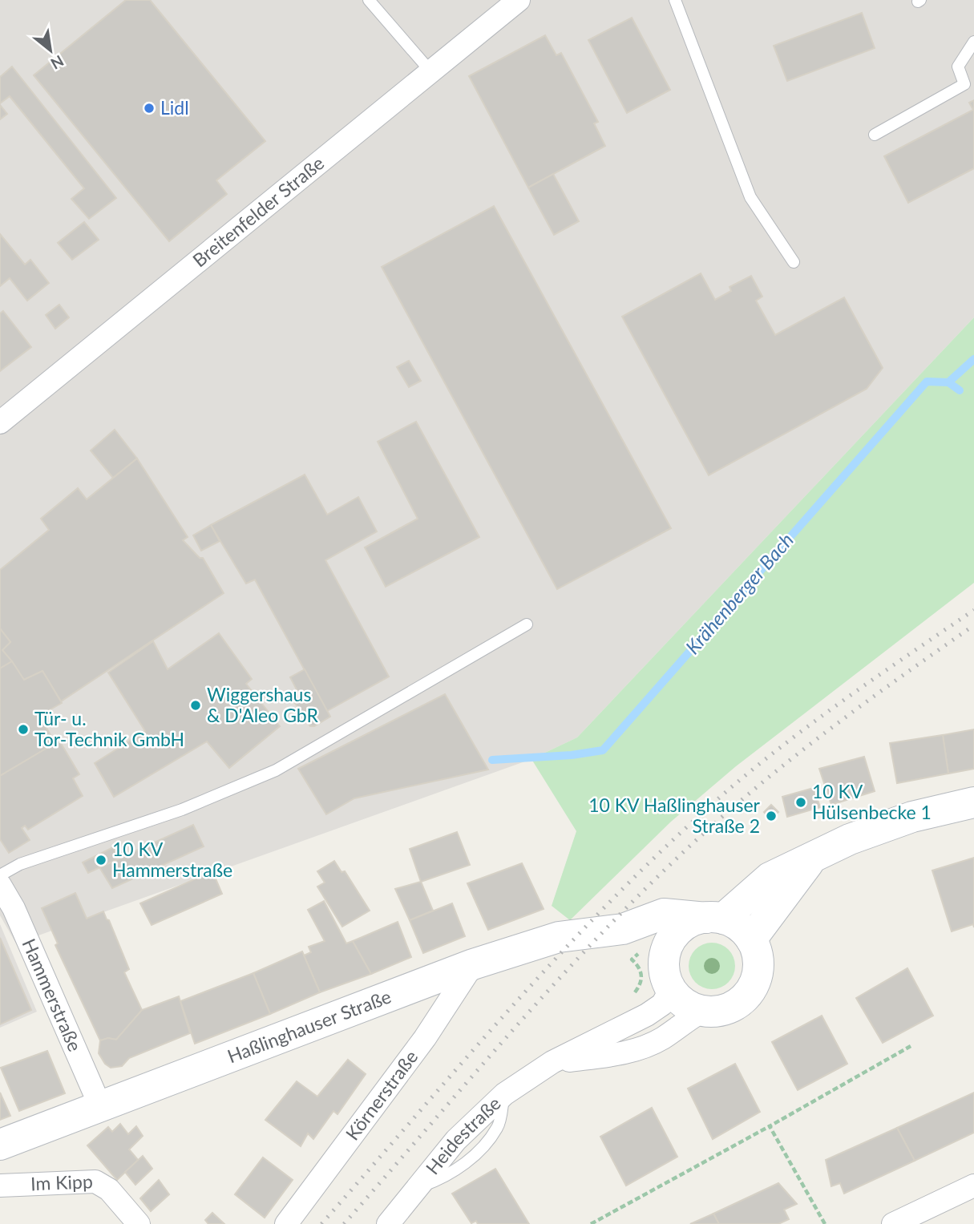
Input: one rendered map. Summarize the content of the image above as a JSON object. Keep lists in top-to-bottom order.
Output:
{
  "streets": {
    "main road": ["Haßlinghauser Straße"],
    "street": [
      "Breitenfelder Straße",
      "Hammerstraße",
      "Körnerstraße",
      "Heidestraße",
      "Im Kipp"
    ]
  },
  "crossings": [
    ["Hammerstraße", "Haßlinghauser Straße"],
    ["Haßlinghauser Straße", "Körnerstraße"],
    ["Haßlinghauser Straße", "Heidestraße"]
  ],
  "water": ["Krähenberger Bach"],
  "places": [
    "Lidl",
    "Wiggershaus & D'Aleo GbR",
    "Tür- u. Tor-Technik GmbH",
    "10 KV Hülsenbecke 1",
    "10 KV Haßlinghauser Straße 2",
    "10 KV Hammerstraße"
  ],
  "north": "bottom right"
}
